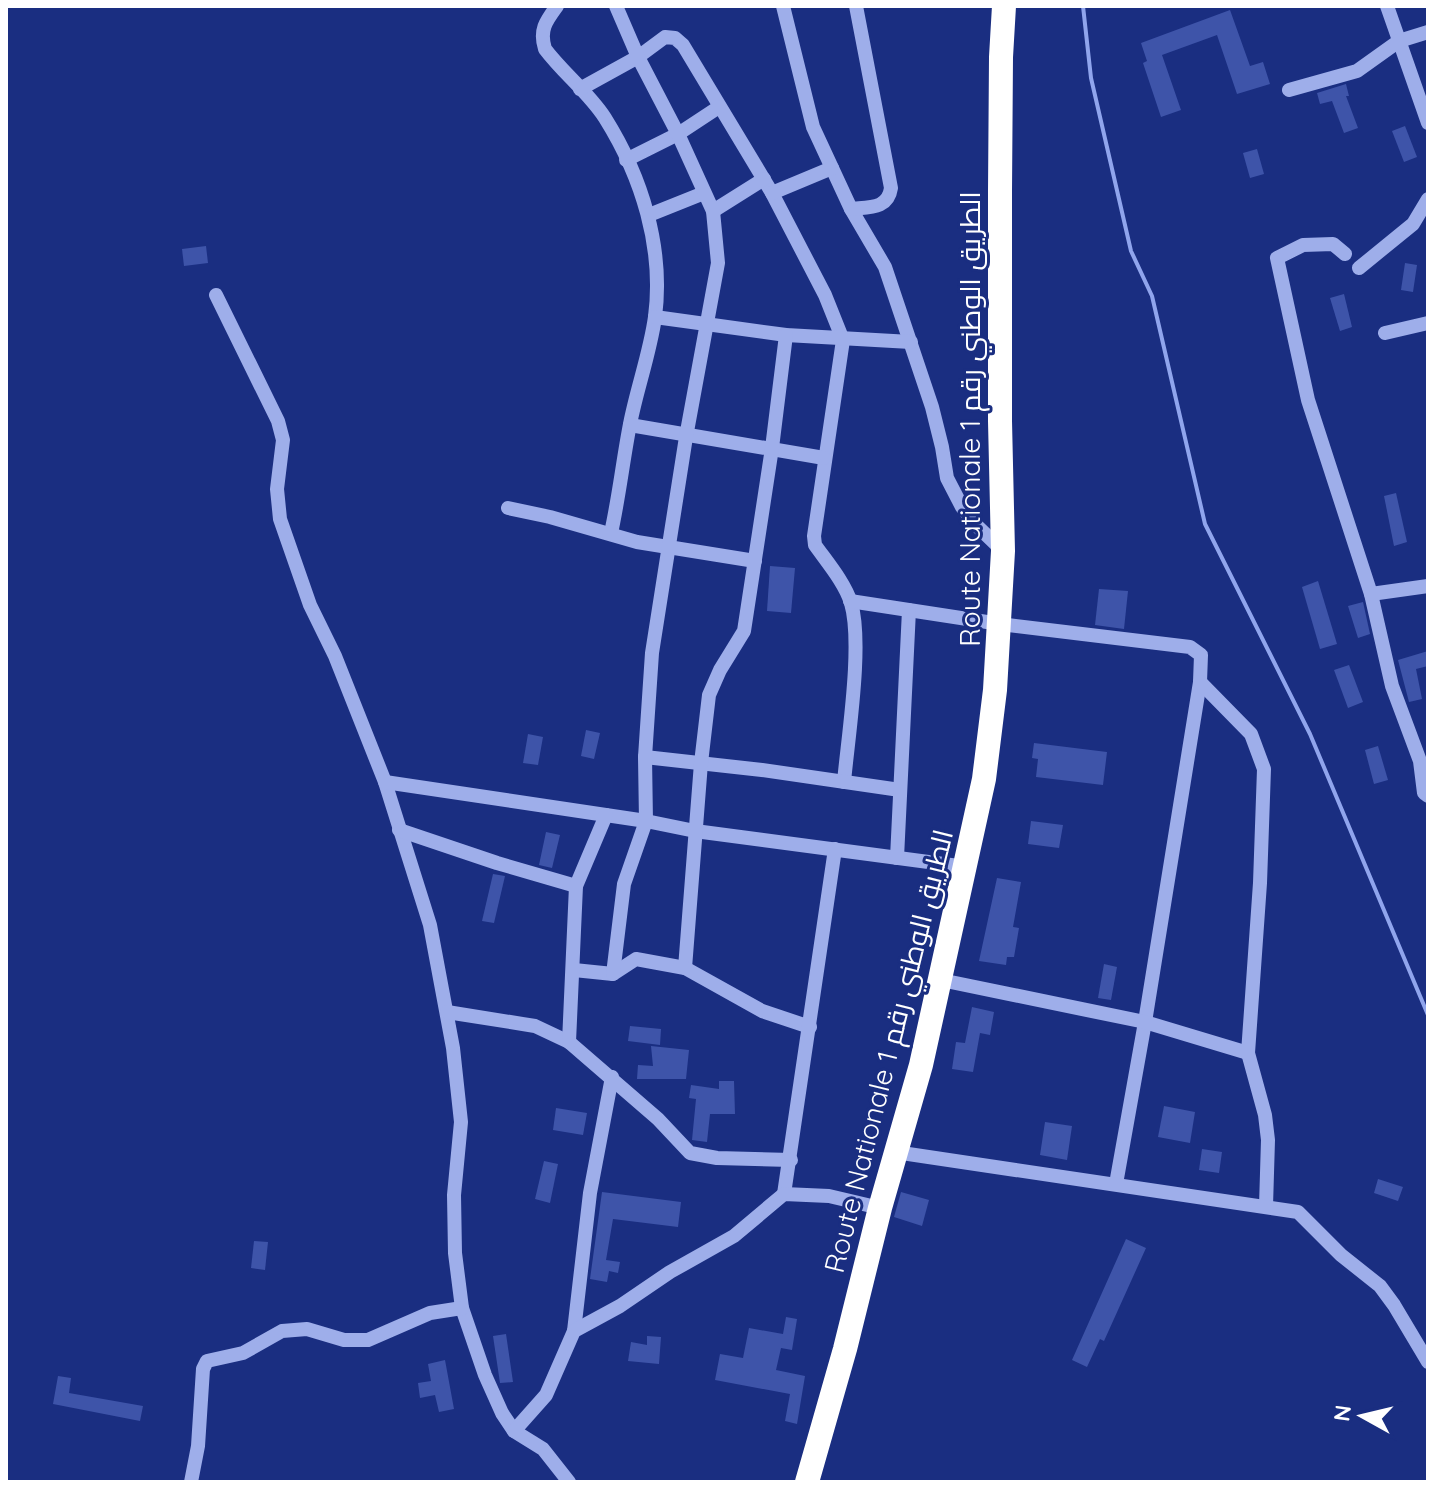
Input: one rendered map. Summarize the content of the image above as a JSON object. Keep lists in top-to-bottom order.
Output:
{
  "streets": {
    "highway": ["Route Nationale الطريق الوطني رقم 1"]
  },
  "north": "left"
}
